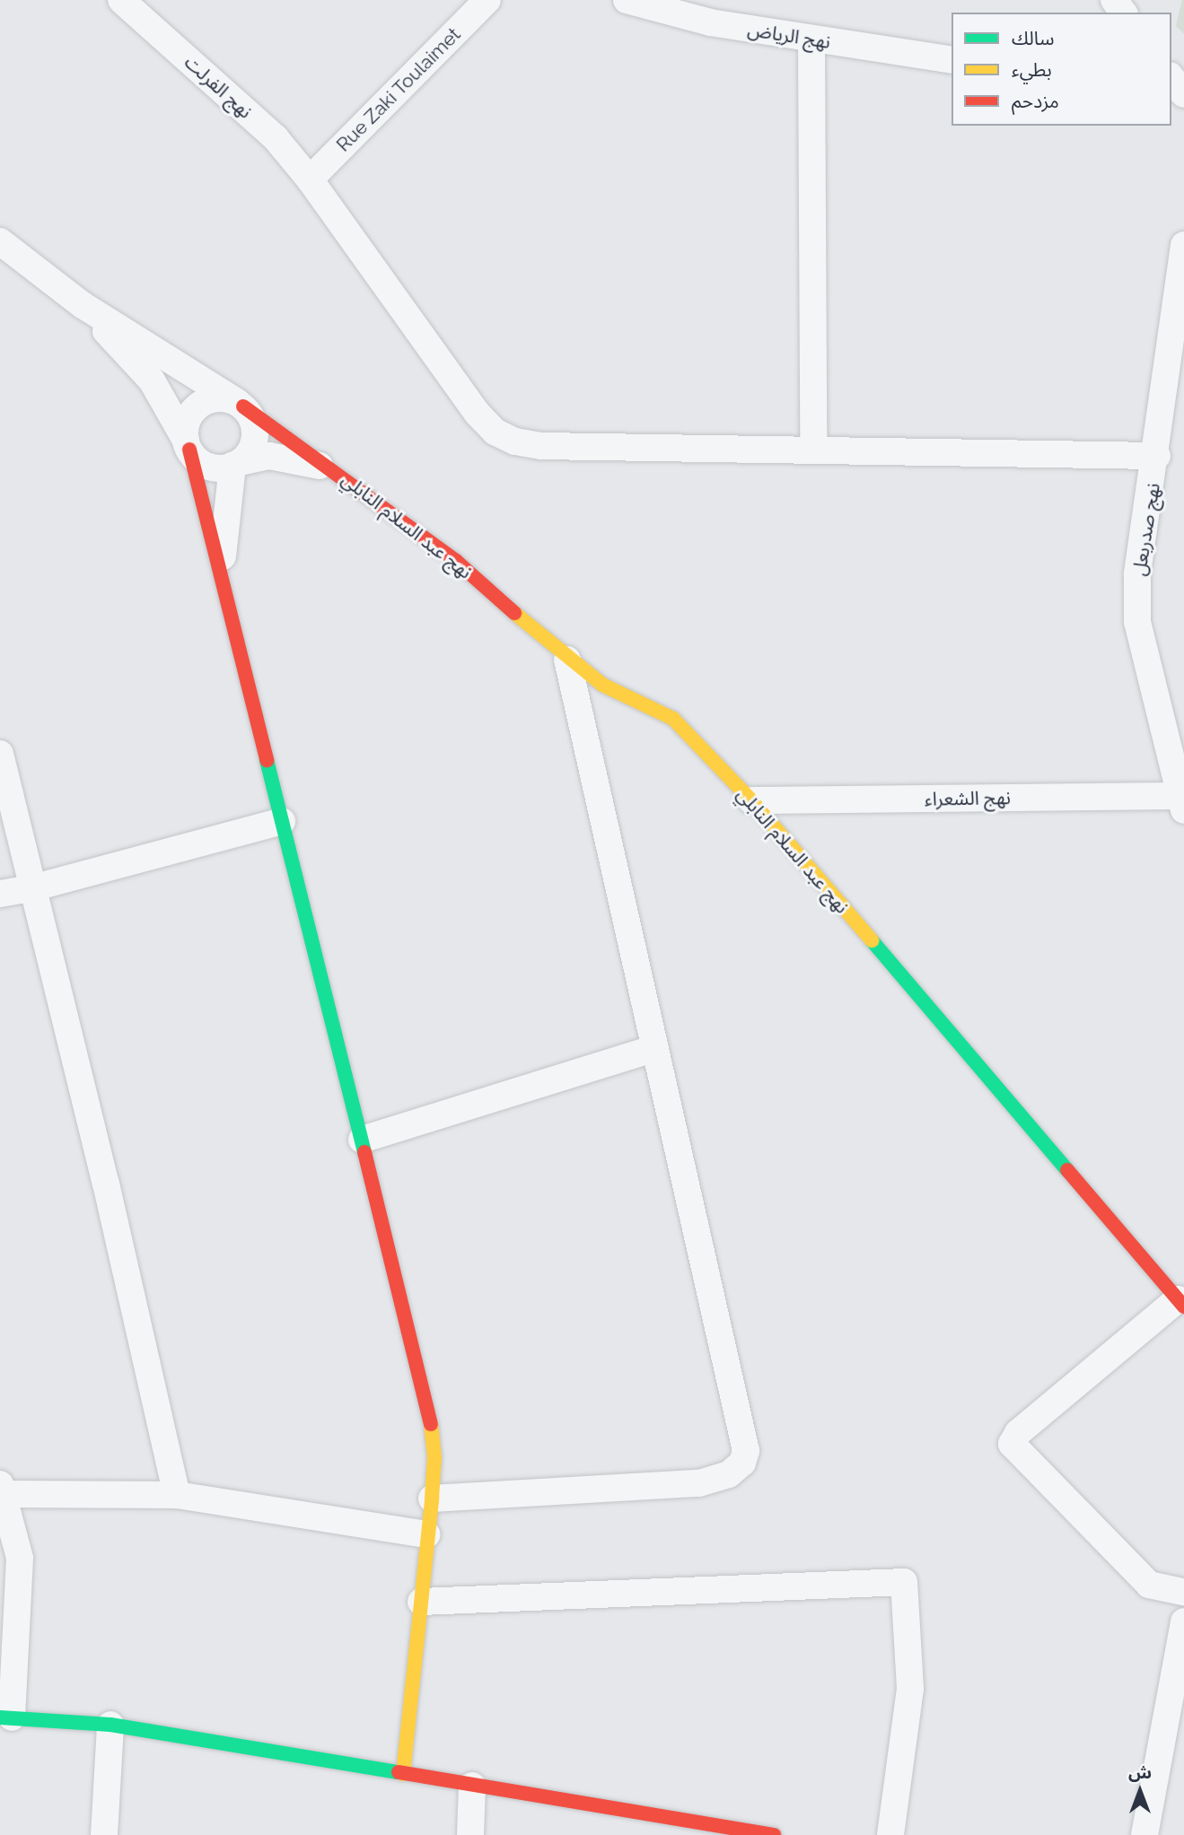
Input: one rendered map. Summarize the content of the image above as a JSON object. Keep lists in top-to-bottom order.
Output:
{
  "streets": {
    "street": [
      "نهج الرياض",
      "نهج الفرلت",
      "Rue Zaki Toulaimet",
      "نهج عبد السلام النابلي",
      "نهج صدربعل",
      "نهج الشعراء"
    ]
  },
  "crossings": [
    ["نهج الفرلت", "Rue Zaki Toulaimet"],
    ["نهج الفرلت", "نهج صدربعل"],
    ["نهج عبد السلام النابلي", "نهج الشعراء"],
    ["نهج صدربعل", "نهج الشعراء"]
  ],
  "legend": ["سالك", "بطيء", "مزدحم"],
  "north": "top"
}
